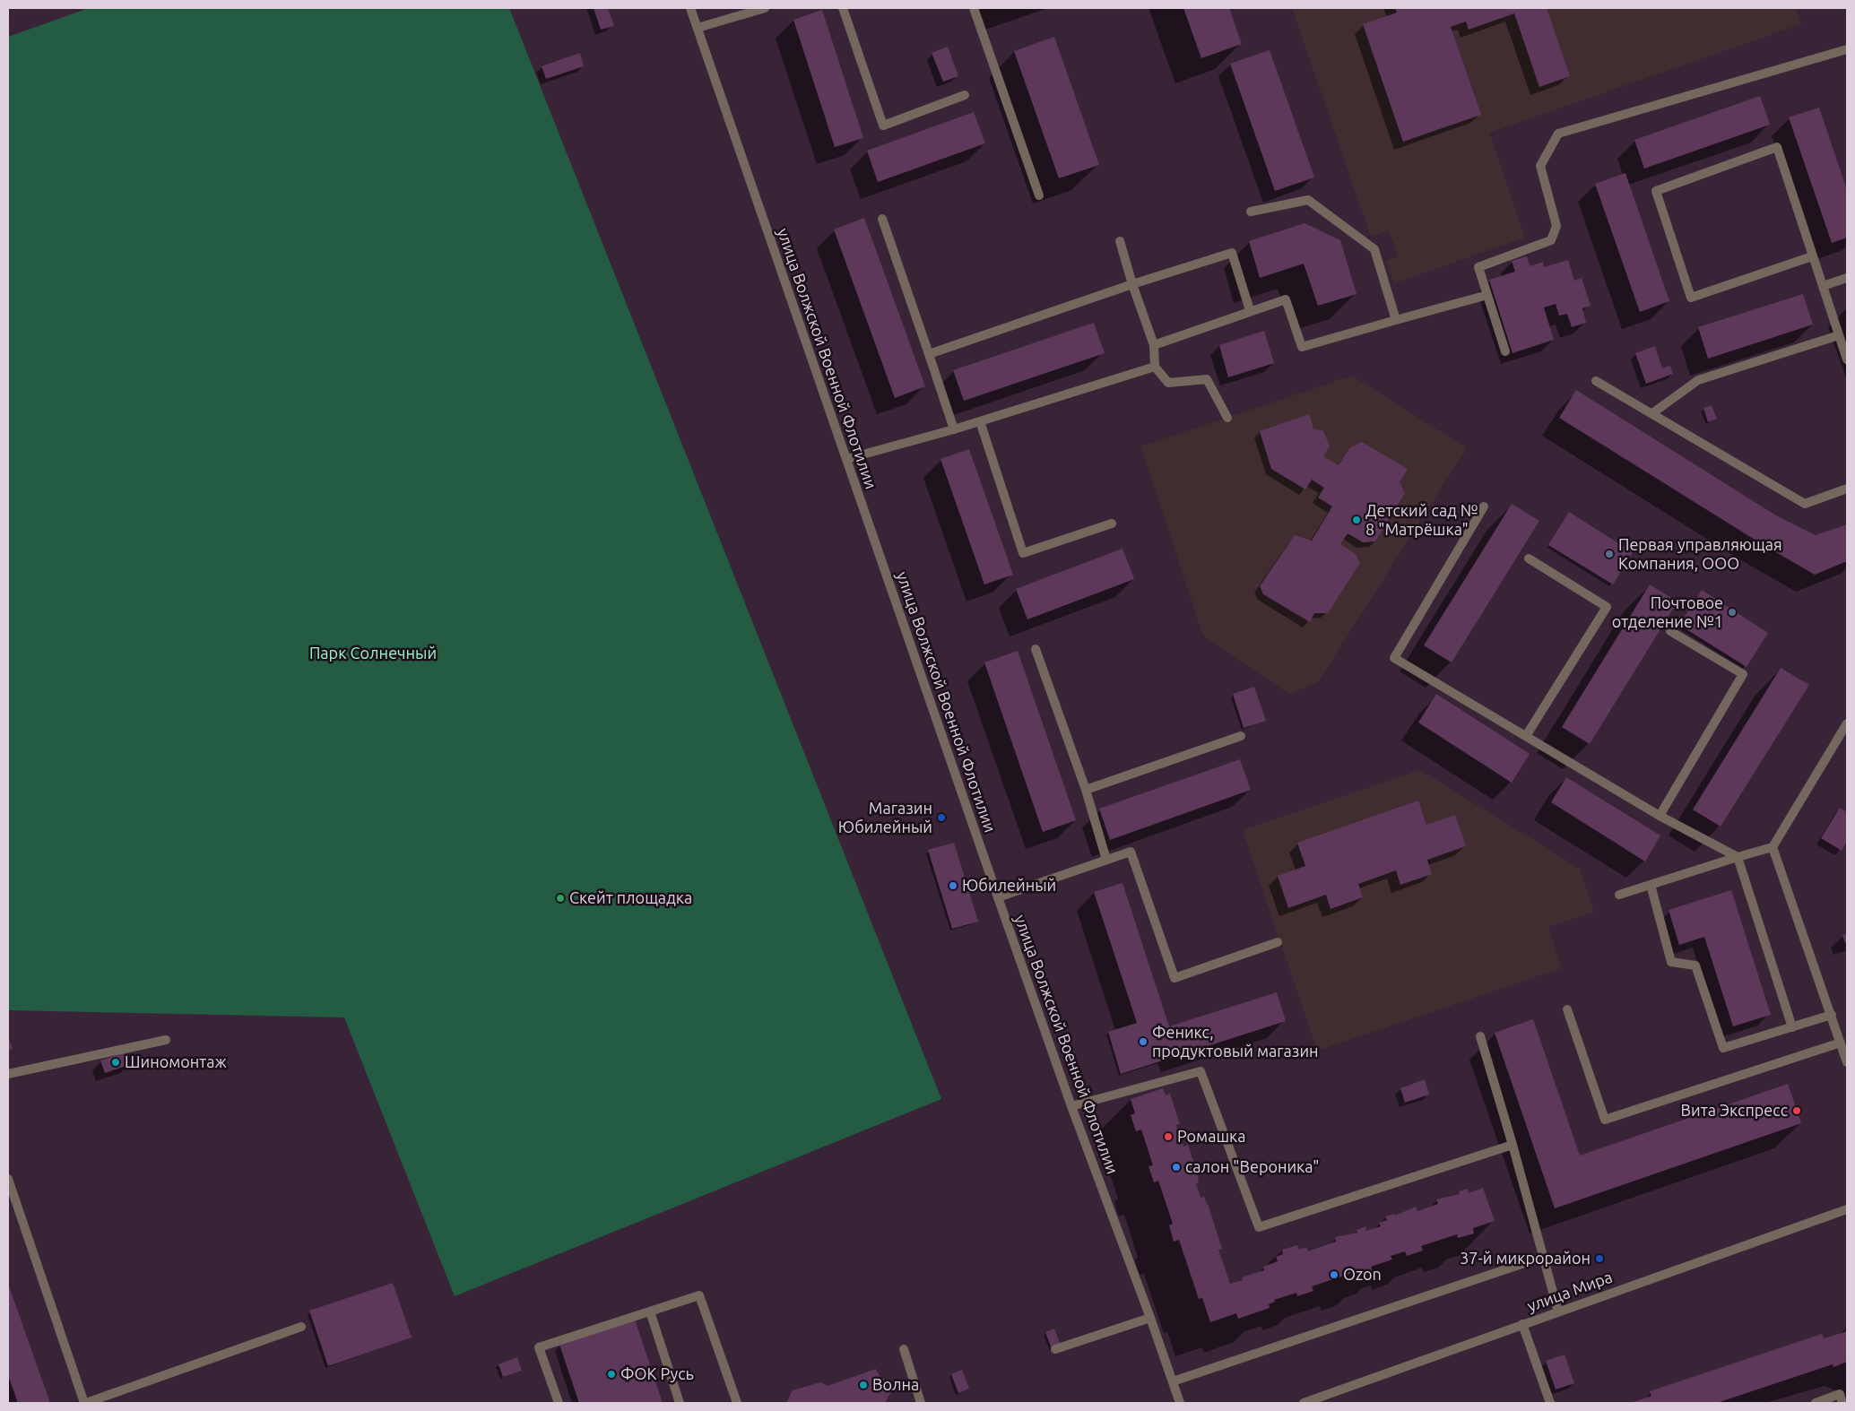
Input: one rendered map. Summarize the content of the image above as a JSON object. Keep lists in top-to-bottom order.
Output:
{
  "streets": {
    "street": ["улица Волжской Военной Флотилии", "улица Мира"]
  },
  "parks": ["Парк Солнечный"],
  "places": [
    "Детский сад № 8 \"Матрёшка\"",
    "Первая управляющая Компания, ООО",
    "Почтовое отделение №1",
    "Магазин Юбилейный",
    "Юбилейный",
    "Скейт площадка",
    "Феникс, продуктовый магазин",
    "Шиномонтаж",
    "Вита Экспресс",
    "Ромашка",
    "салон \"Вероника\"",
    "37-й микрорайон",
    "Ozon",
    "ФОК Русь",
    "Волна"
  ]
}
